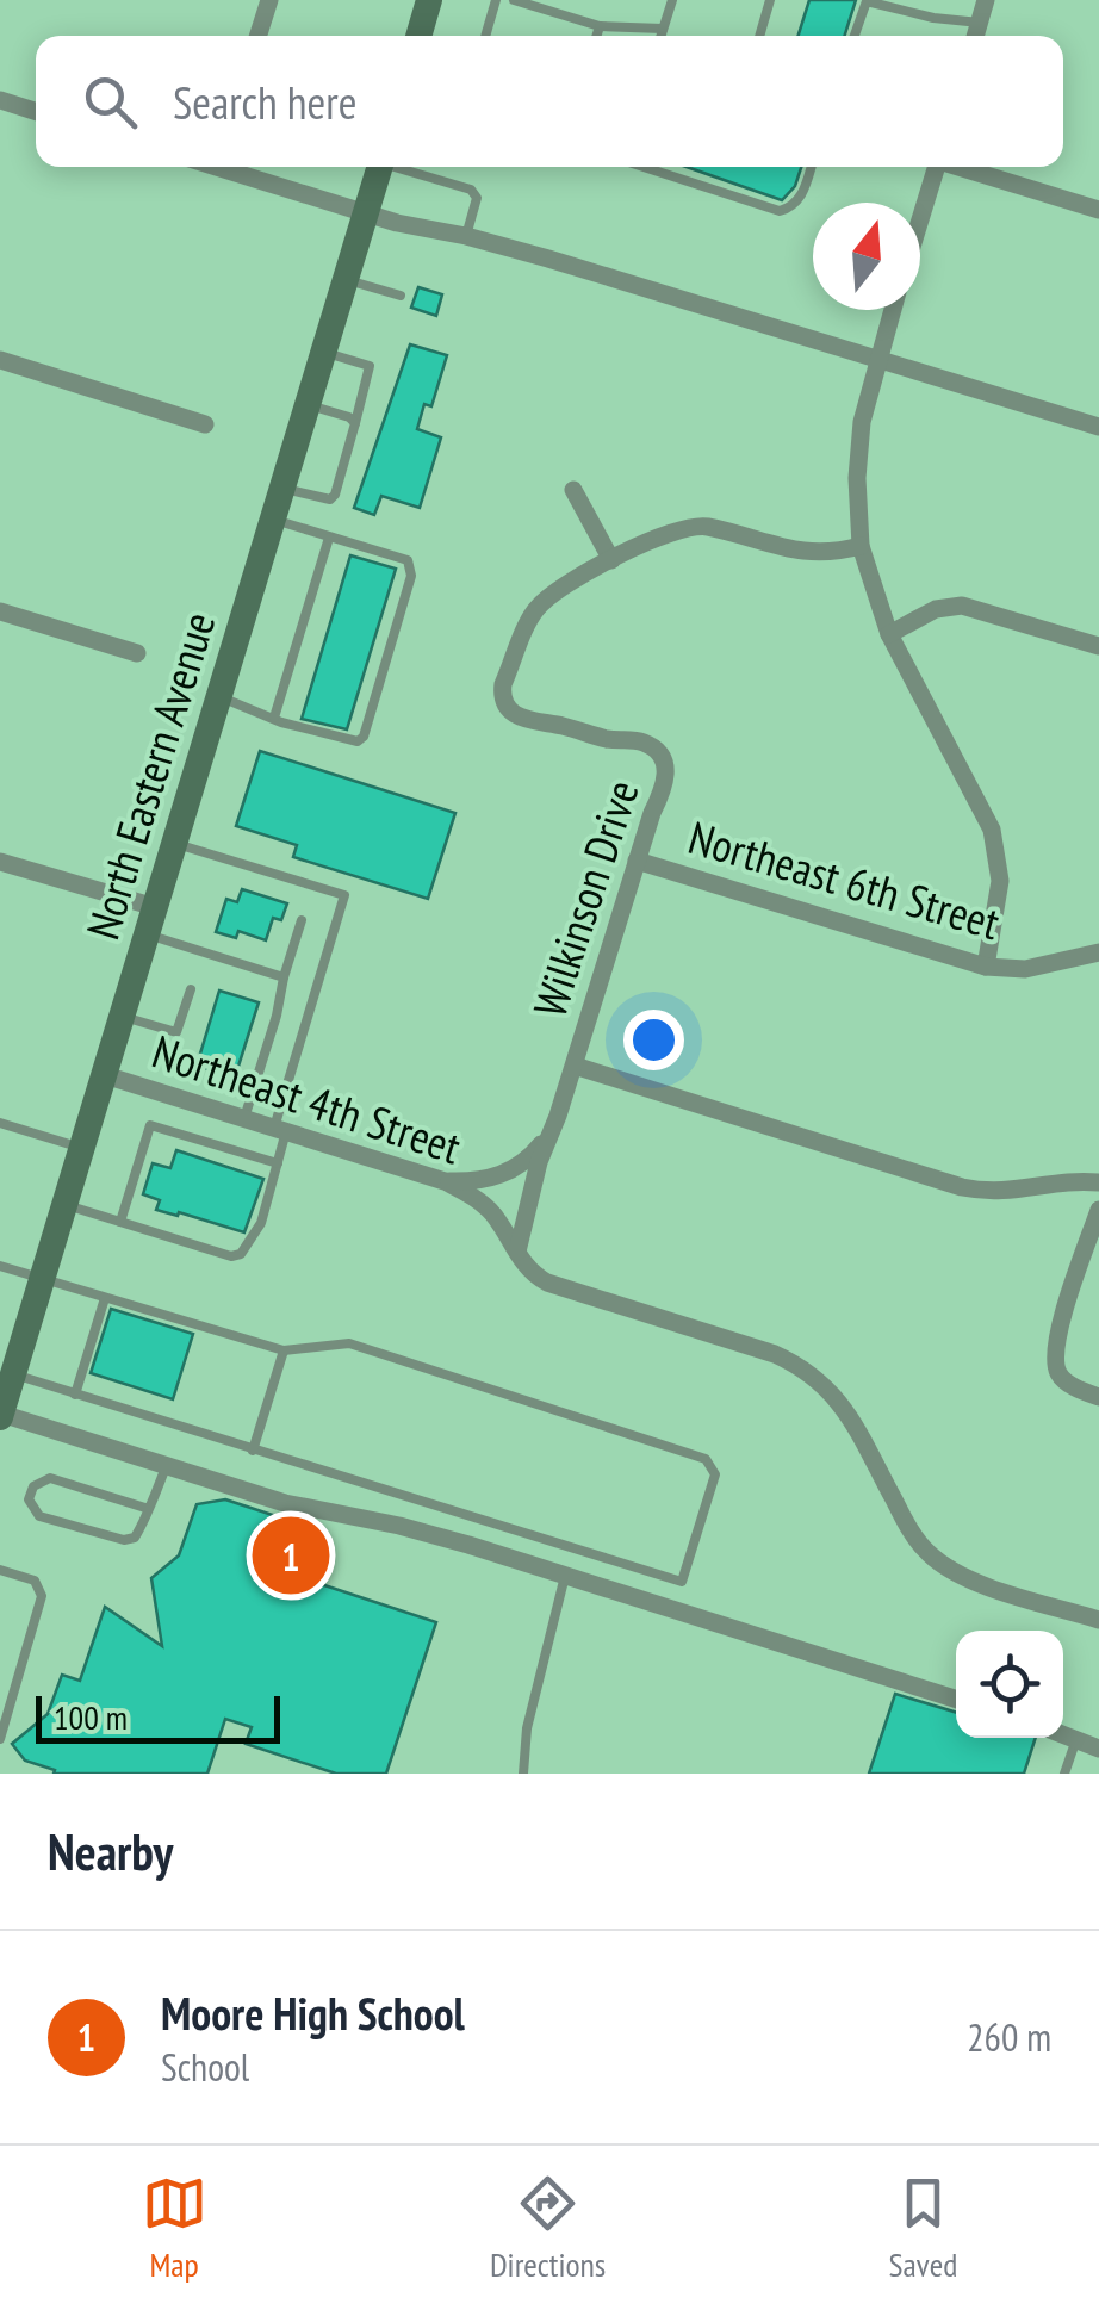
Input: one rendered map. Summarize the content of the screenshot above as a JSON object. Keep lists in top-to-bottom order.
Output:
{
  "streets": {
    "main road": ["North Eastern Avenue"],
    "street": ["Northeast 6th Street", "Wilkinson Drive", "Northeast 4th Street"]
  },
  "crossings": [
    ["North Eastern Avenue", "Northeast 4th Street"],
    ["Northeast 6th Street", "Wilkinson Drive"],
    ["Wilkinson Drive", "Northeast 4th Street"]
  ],
  "scale_bar": "100 m",
  "north": "top",
  "page": {
    "search": "Search here",
    "pins": "1",
    "scale": "100 m",
    "heading": "Nearby",
    "list": [
      {
        "mark": "1",
        "name": "Moore High School",
        "note": "School",
        "value": "260 m"
      }
    ],
    "nav": ["Map", "Directions", "Saved"]
  }
}
